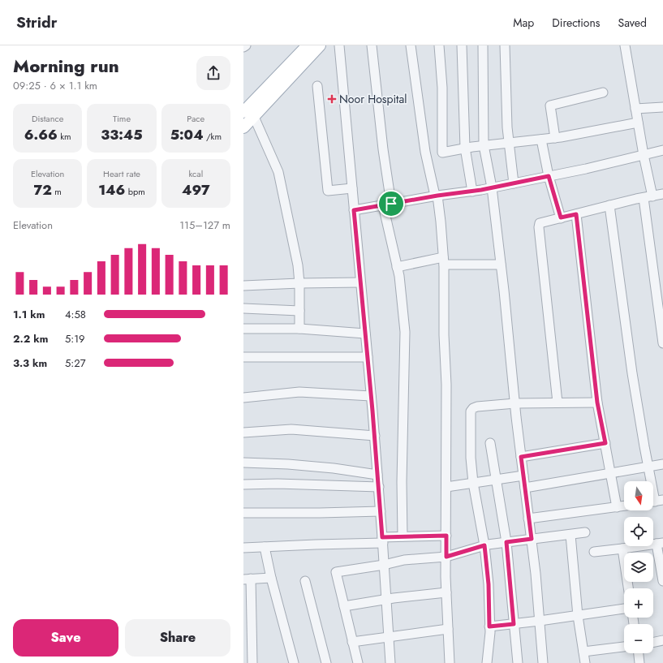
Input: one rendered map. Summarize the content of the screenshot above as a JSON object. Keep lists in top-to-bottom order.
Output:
{
  "places": {
    "health": ["Noor Hospital"]
  },
  "north": "bottom",
  "page": {
    "header": "Stridr",
    "nav": ["Map", "Directions", "Saved"],
    "heading": ["Morning run", "09:25 · 6 × 1.1 km"],
    "stats": [
      ["Distance", "6.66 km"],
      ["Time", "33:45"],
      ["Pace", "5:04 /km"],
      ["Elevation", "72 m"],
      ["Heart rate", "146 bpm"],
      ["kcal", "497"]
    ],
    "chart": ["Elevation", "115–127 m"],
    "list": [
      {
        "name": "1.1 km",
        "note": "4:58"
      },
      {
        "name": "2.2 km",
        "note": "5:19"
      },
      {
        "name": "3.3 km",
        "note": "5:27"
      }
    ],
    "map_buttons": ["+", "−"],
    "buttons": ["Save", "Share"]
  }
}
